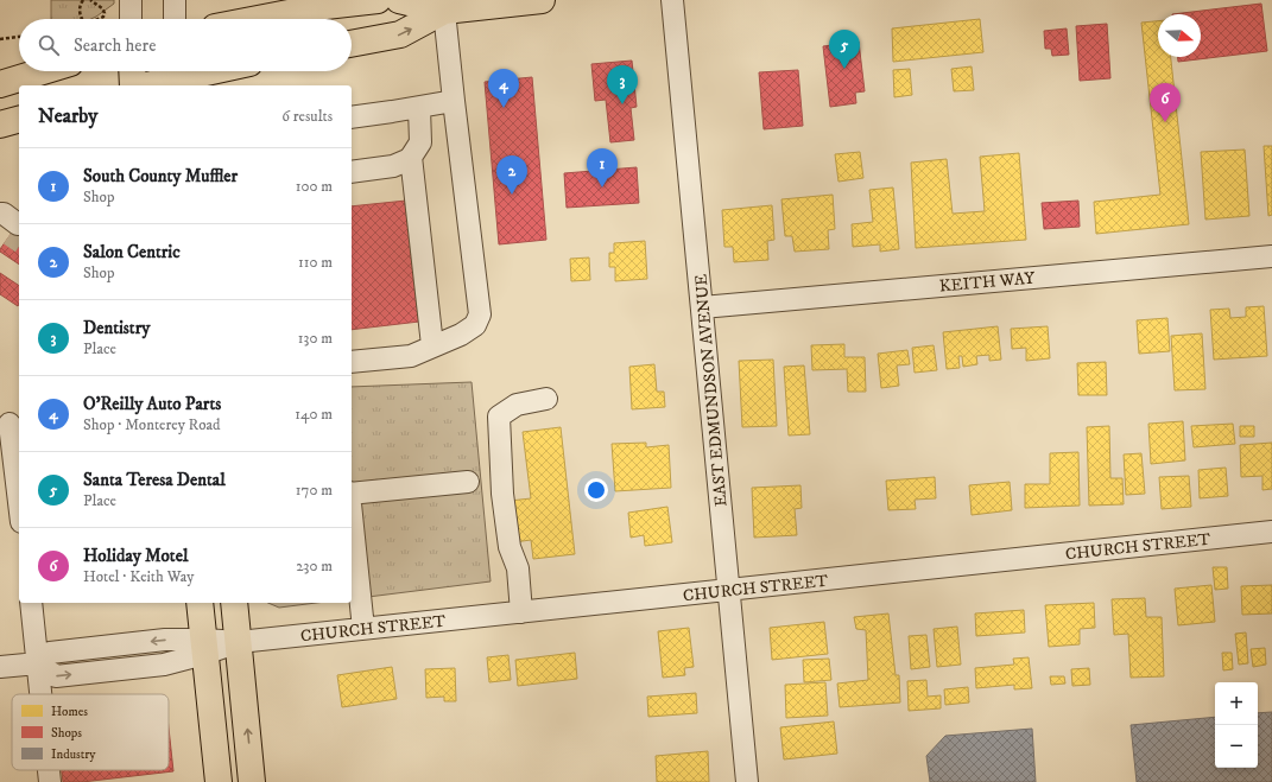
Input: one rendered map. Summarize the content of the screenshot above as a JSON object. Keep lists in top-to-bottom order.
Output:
{
  "streets": {
    "street": ["KEITH WAY", "EAST EDMUNDSON AVENUE", "CHURCH STREET"]
  },
  "crossings": [
    ["KEITH WAY", "EAST EDMUNDSON AVENUE"],
    ["EAST EDMUNDSON AVENUE", "CHURCH STREET"]
  ],
  "legend": ["Homes", "Shops", "Industry"],
  "north": "right",
  "page": {
    "search": "Search here",
    "pins": [
      "5",
      "3",
      "4",
      "6",
      "1",
      "2"
    ],
    "heading": ["Nearby", "6 results"],
    "list": [
      {
        "mark": "1",
        "name": "South County Muffler",
        "note": "Shop",
        "value": "100 m"
      },
      {
        "mark": "2",
        "name": "Salon Centric",
        "note": "Shop",
        "value": "110 m"
      },
      {
        "mark": "3",
        "name": "Dentistry",
        "note": "Place",
        "value": "130 m"
      },
      {
        "mark": "4",
        "name": "O'Reilly Auto Parts",
        "note": "Shop · Monterey Road",
        "value": "140 m"
      },
      {
        "mark": "5",
        "name": "Santa Teresa Dental",
        "note": "Place",
        "value": "170 m"
      },
      {
        "mark": "6",
        "name": "Holiday Motel",
        "note": "Hotel · Keith Way",
        "value": "230 m"
      }
    ],
    "map_buttons": ["+", "−"]
  }
}
